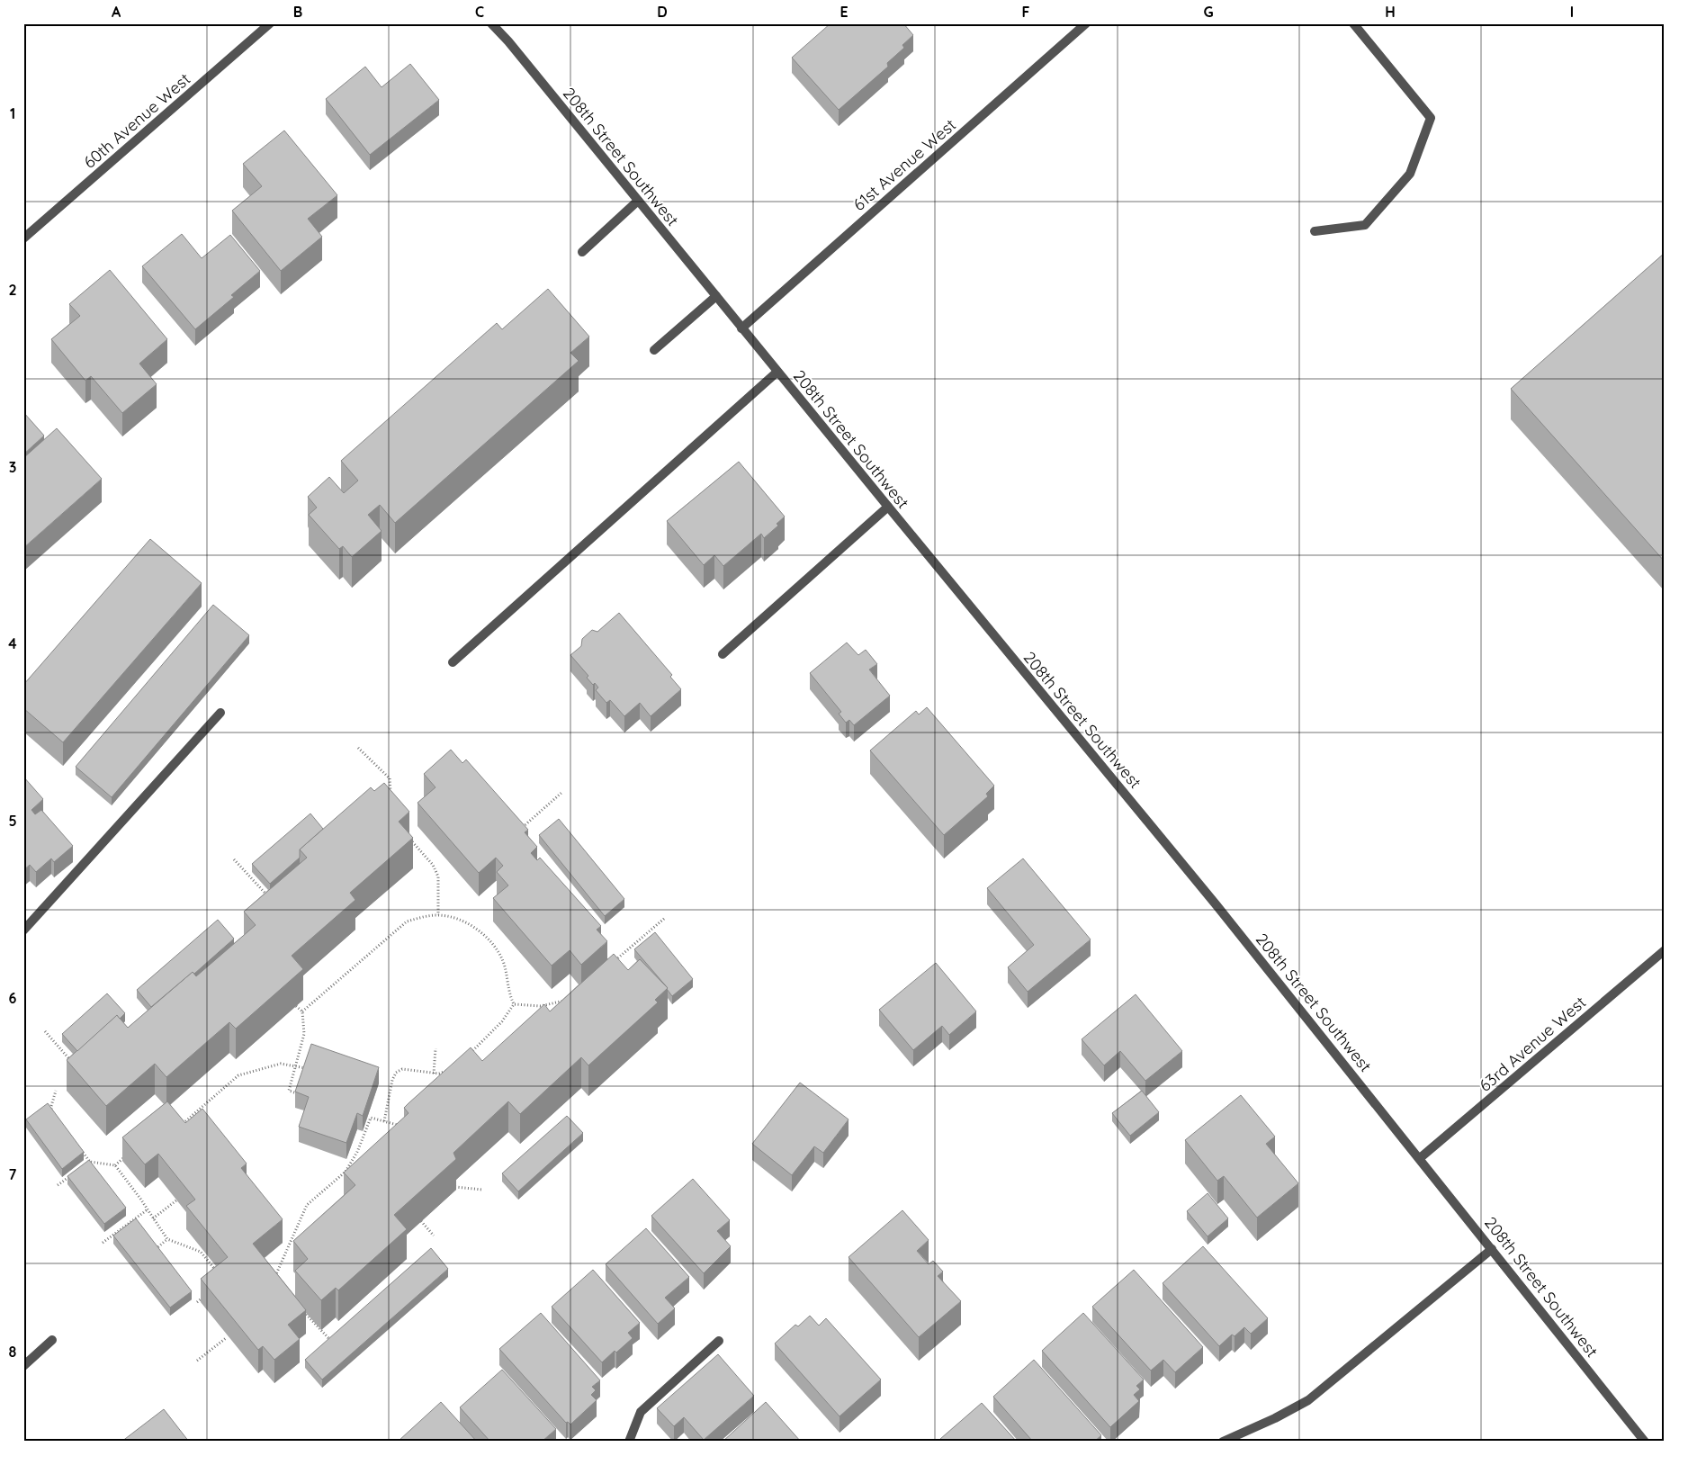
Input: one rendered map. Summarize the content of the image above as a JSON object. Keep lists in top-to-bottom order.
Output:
{
  "streets": {
    "street": [
      "60th Avenue West",
      "208th Street Southwest",
      "61st Avenue West",
      "63rd Avenue West"
    ]
  },
  "crossings": [
    ["208th Street Southwest", "61st Avenue West"],
    ["208th Street Southwest", "63rd Avenue West"]
  ],
  "grid": {
    "columns": [
      "A",
      "B",
      "C",
      "D",
      "E",
      "F",
      "G",
      "H",
      "I"
    ],
    "rows": [
      "1",
      "2",
      "3",
      "4",
      "5",
      "6",
      "7",
      "8"
    ]
  }
}
